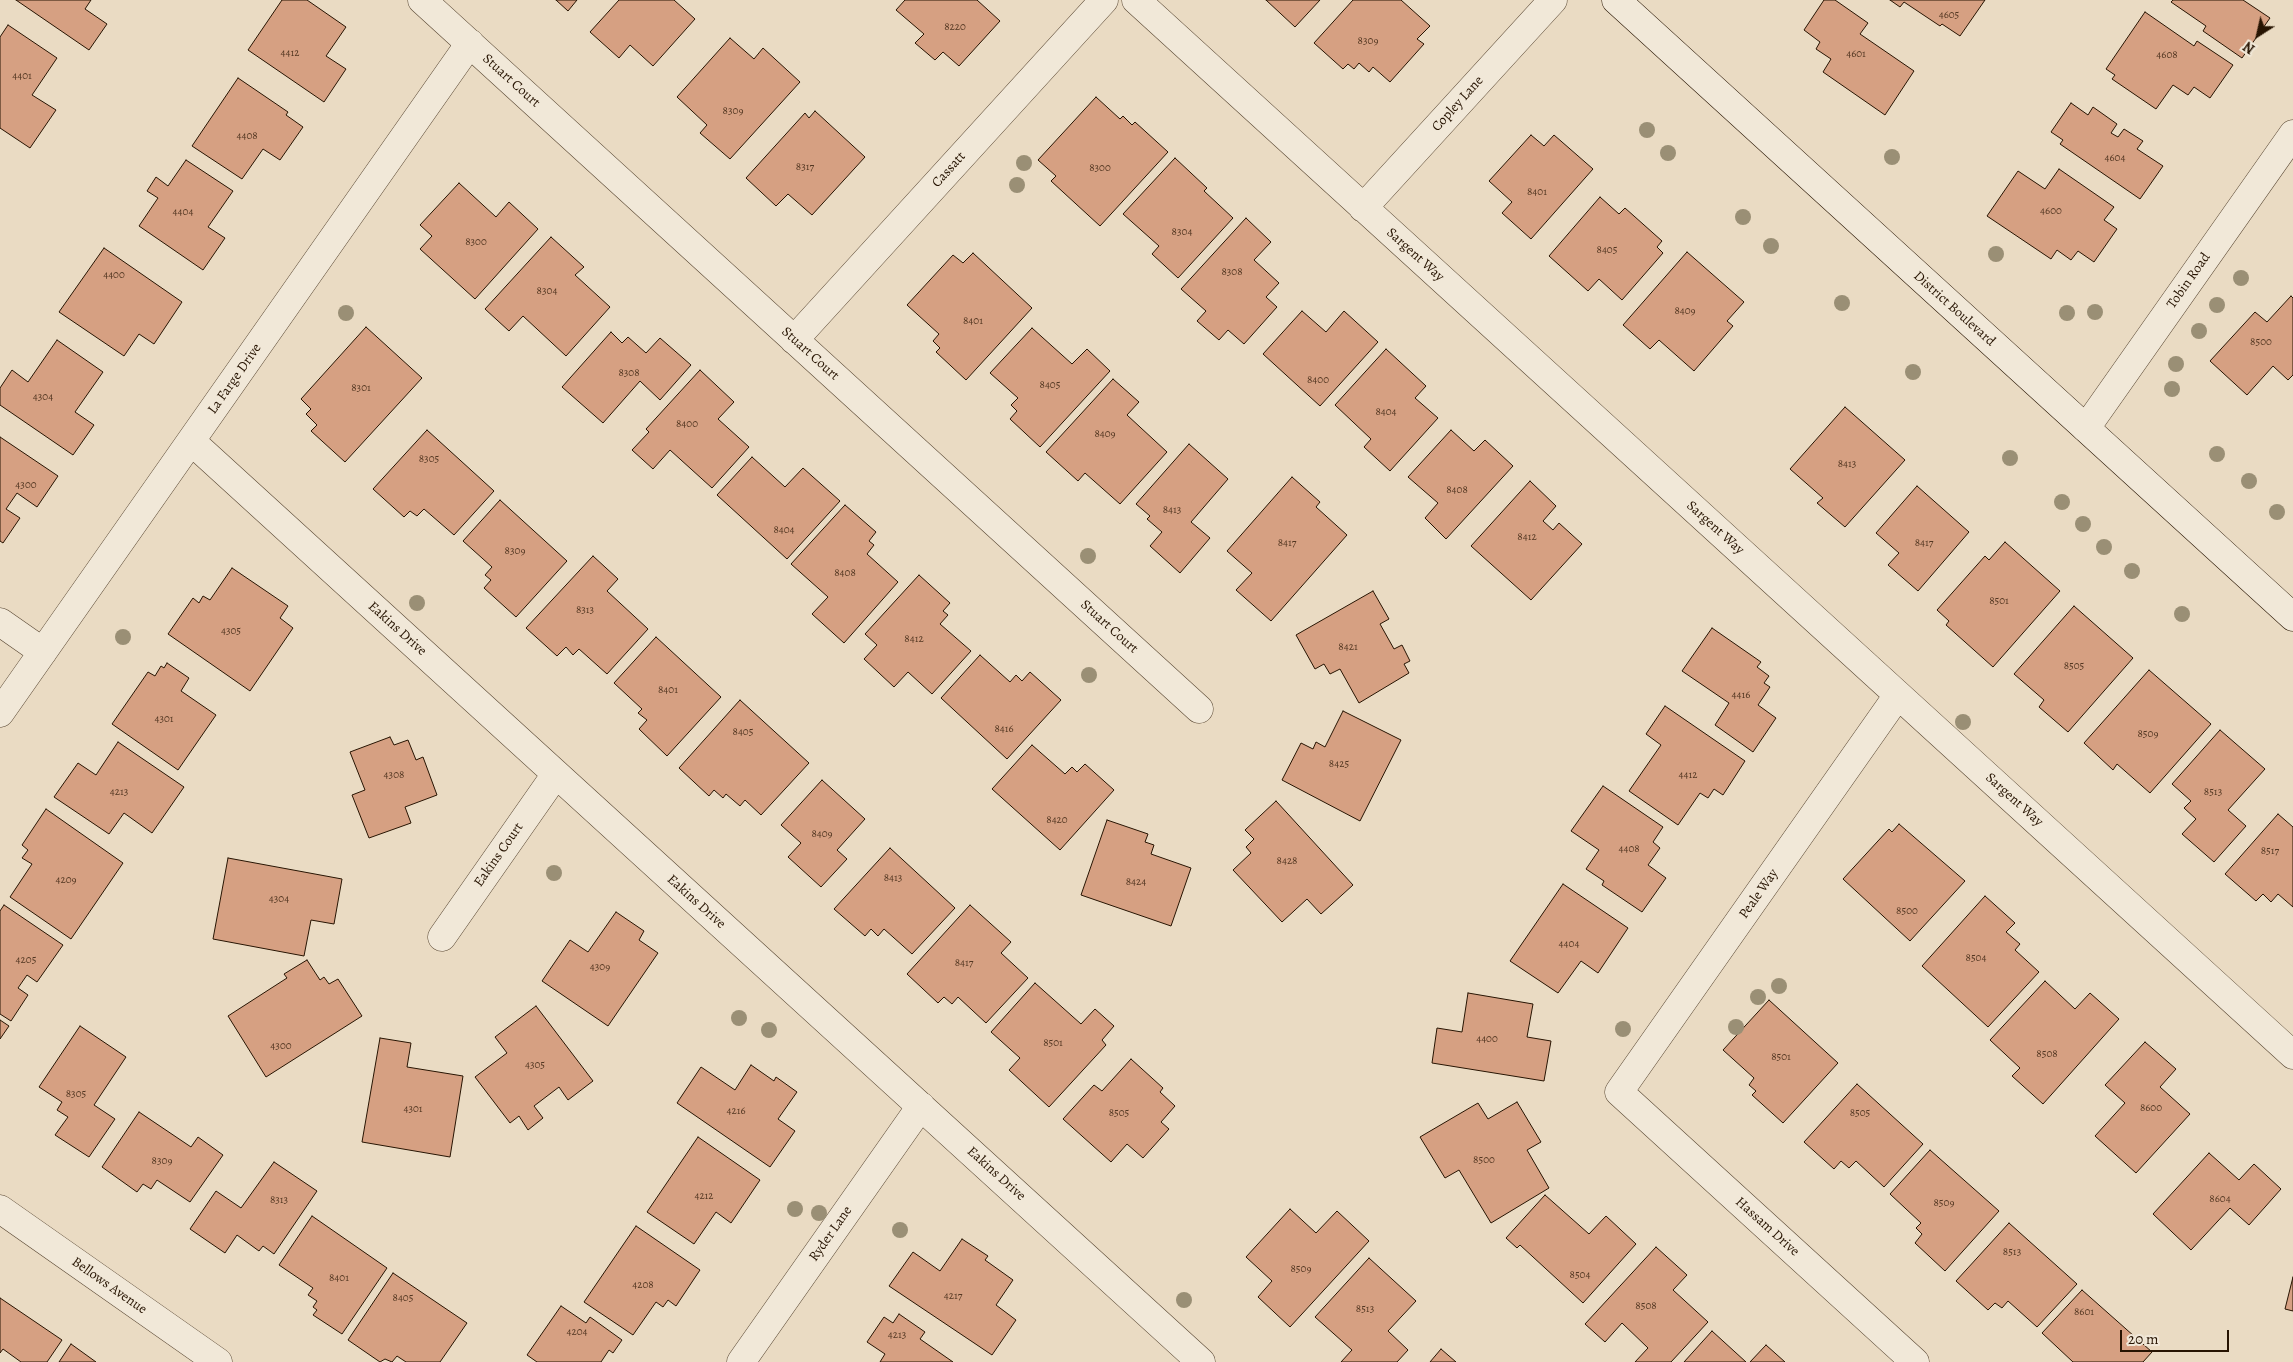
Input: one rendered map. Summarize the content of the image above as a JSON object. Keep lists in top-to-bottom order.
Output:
{
  "streets": {
    "street": [
      "Stuart Court",
      "Copley Lane",
      "Cassatt",
      "Sargent Way",
      "Tobin Road",
      "District Boulevard",
      "La Farge Drive",
      "Eakins Drive",
      "Eakins Court",
      "Peale Way",
      "Hassam Drive",
      "Ryder Lane",
      "Bellows Avenue"
    ]
  },
  "crossings": [
    ["Stuart Court", "Cassatt"],
    ["Stuart Court", "La Farge Drive"],
    ["Copley Lane", "Sargent Way"],
    ["Sargent Way", "Peale Way"],
    ["Tobin Road", "District Boulevard"],
    ["La Farge Drive", "Eakins Drive"],
    ["Eakins Drive", "Eakins Court"],
    ["Eakins Drive", "Ryder Lane"],
    ["Peale Way", "Hassam Drive"]
  ],
  "house_numbers": [
    "4605",
    "8220",
    "8309",
    "4412",
    "4601",
    "4608",
    "4401",
    "8309",
    "4408",
    "4604",
    "8317",
    "8300",
    "8401",
    "4600",
    "4404",
    "8304",
    "8300",
    "8405",
    "8308",
    "4400",
    "8304",
    "8409",
    "8401",
    "8500",
    "8308",
    "8400",
    "8405",
    "8301",
    "4304",
    "8404",
    "8400",
    "8409",
    "8305",
    "8413",
    "4300",
    "8408",
    "8413",
    "8404",
    "8412",
    "8417",
    "8417",
    "8309",
    "8408",
    "8501",
    "8313",
    "4305",
    "8412",
    "8421",
    "8505",
    "8401",
    "4416",
    "4301",
    "8416",
    "8405",
    "8509",
    "8425",
    "4308",
    "4412",
    "4213",
    "8513",
    "8420",
    "8409",
    "4408",
    "8517",
    "8428",
    "8413",
    "4209",
    "8424",
    "4304",
    "8500",
    "4404",
    "8504",
    "4205",
    "8417",
    "4309",
    "4400",
    "8501",
    "4300",
    "8508",
    "8501",
    "4305",
    "8305",
    "8600",
    "4301",
    "4216",
    "8505",
    "8505",
    "8500",
    "8309",
    "4212",
    "8604",
    "8313",
    "8509",
    "8513",
    "8509",
    "8504",
    "8401",
    "4208",
    "4217",
    "8405",
    "8508",
    "8513",
    "8601",
    "4204",
    "4213"
  ],
  "scale_bar": "20 m",
  "north": "bottom left"
}
